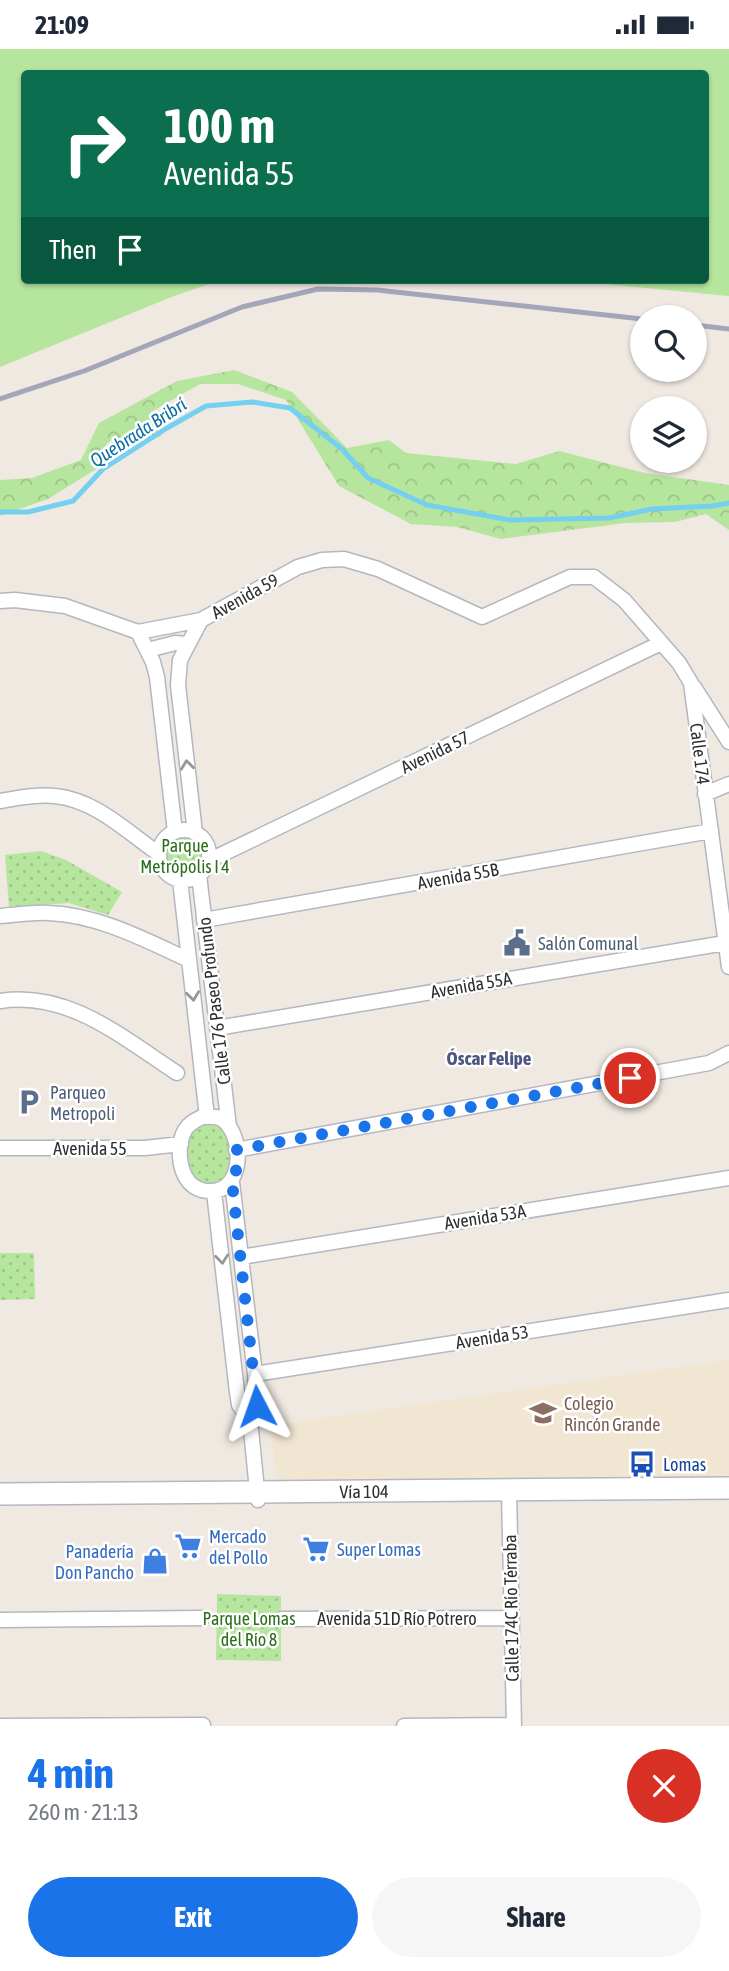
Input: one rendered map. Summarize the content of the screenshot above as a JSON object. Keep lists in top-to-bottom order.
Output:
{
  "streets": {
    "main road": ["Vía 104"],
    "street": [
      "Avenida 59",
      "Avenida 57",
      "Calle 174",
      "Avenida 55B",
      "Avenida 55A",
      "Calle 176 Paseo Profundo",
      "Avenida 55",
      "Avenida 53A",
      "Avenida 53",
      "Calle 174C Río Térraba",
      "Avenida 51D Río Potrero"
    ]
  },
  "crossings": [
    ["Avenida 59", "Calle 174"],
    ["Avenida 57", "Calle 174"],
    ["Avenida 57", "Calle 176 Paseo Profundo"],
    ["Calle 174", "Avenida 55B"],
    ["Calle 174", "Avenida 55A"],
    ["Avenida 55B", "Calle 176 Paseo Profundo"],
    ["Avenida 55A", "Calle 176 Paseo Profundo"],
    ["Calle 176 Paseo Profundo", "Avenida 55"],
    ["Vía 104", "Calle 174C Río Térraba"],
    ["Calle 174C Río Térraba", "Avenida 51D Río Potrero"]
  ],
  "districts": ["Óscar Felipe"],
  "water": ["Quebrada Bribrí"],
  "parks": ["Parque Metrópolis I 4", "Parque Lomas del Río 8"],
  "places": {
    "public building": ["Salón Comunal"],
    "parking": ["Parqueo Metropoli"],
    "school or university": ["Colegio Rincón Grande"],
    "bus stop": ["Lomas"],
    "supermarket": ["Mercado del Pollo", "Super Lomas"],
    "shop": ["Panadería Don Pancho"]
  },
  "page": {
    "status": "21:09",
    "turn": ["100 m", "Avenida 55"],
    "then": "Then",
    "heading": ["4 min", "260 m · 21:13"],
    "buttons": ["Exit", "Share"]
  }
}
